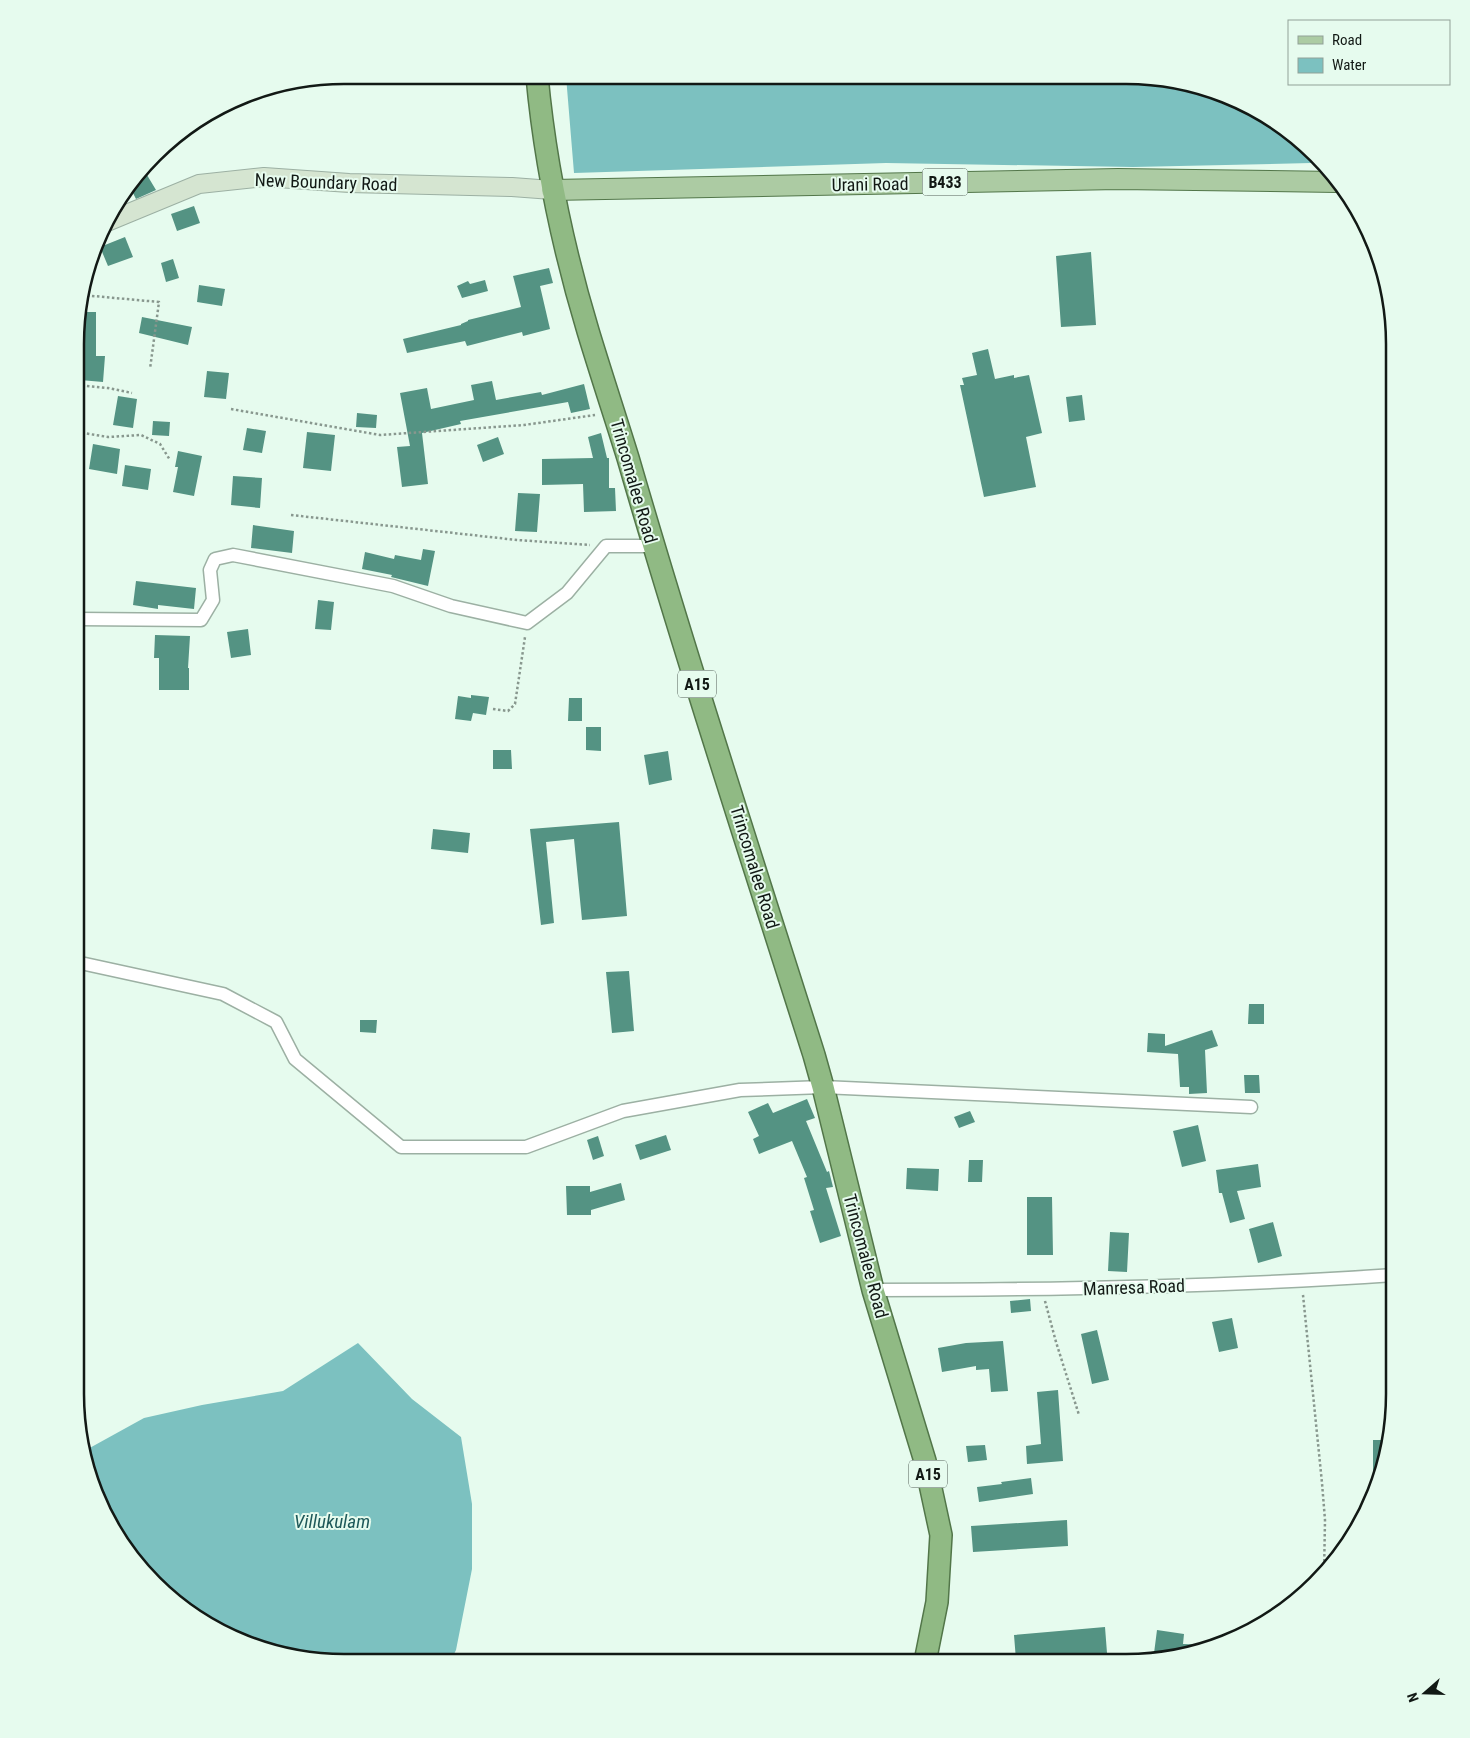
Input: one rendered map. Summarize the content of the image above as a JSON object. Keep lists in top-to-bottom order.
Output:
{
  "streets": {
    "highway": ["Trincomalee Road", "A15"],
    "main road": ["New Boundary Road", "B433", "Urani Road"],
    "street": ["Manresa Road"]
  },
  "crossings": [
    ["New Boundary Road", "Urani Road"],
    ["New Boundary Road", "Trincomalee Road"],
    ["Urani Road", "Trincomalee Road"],
    ["Trincomalee Road", "Manresa Road"]
  ],
  "water": ["Villukulam"],
  "legend": ["Road", "Water"],
  "north": "left"
}
